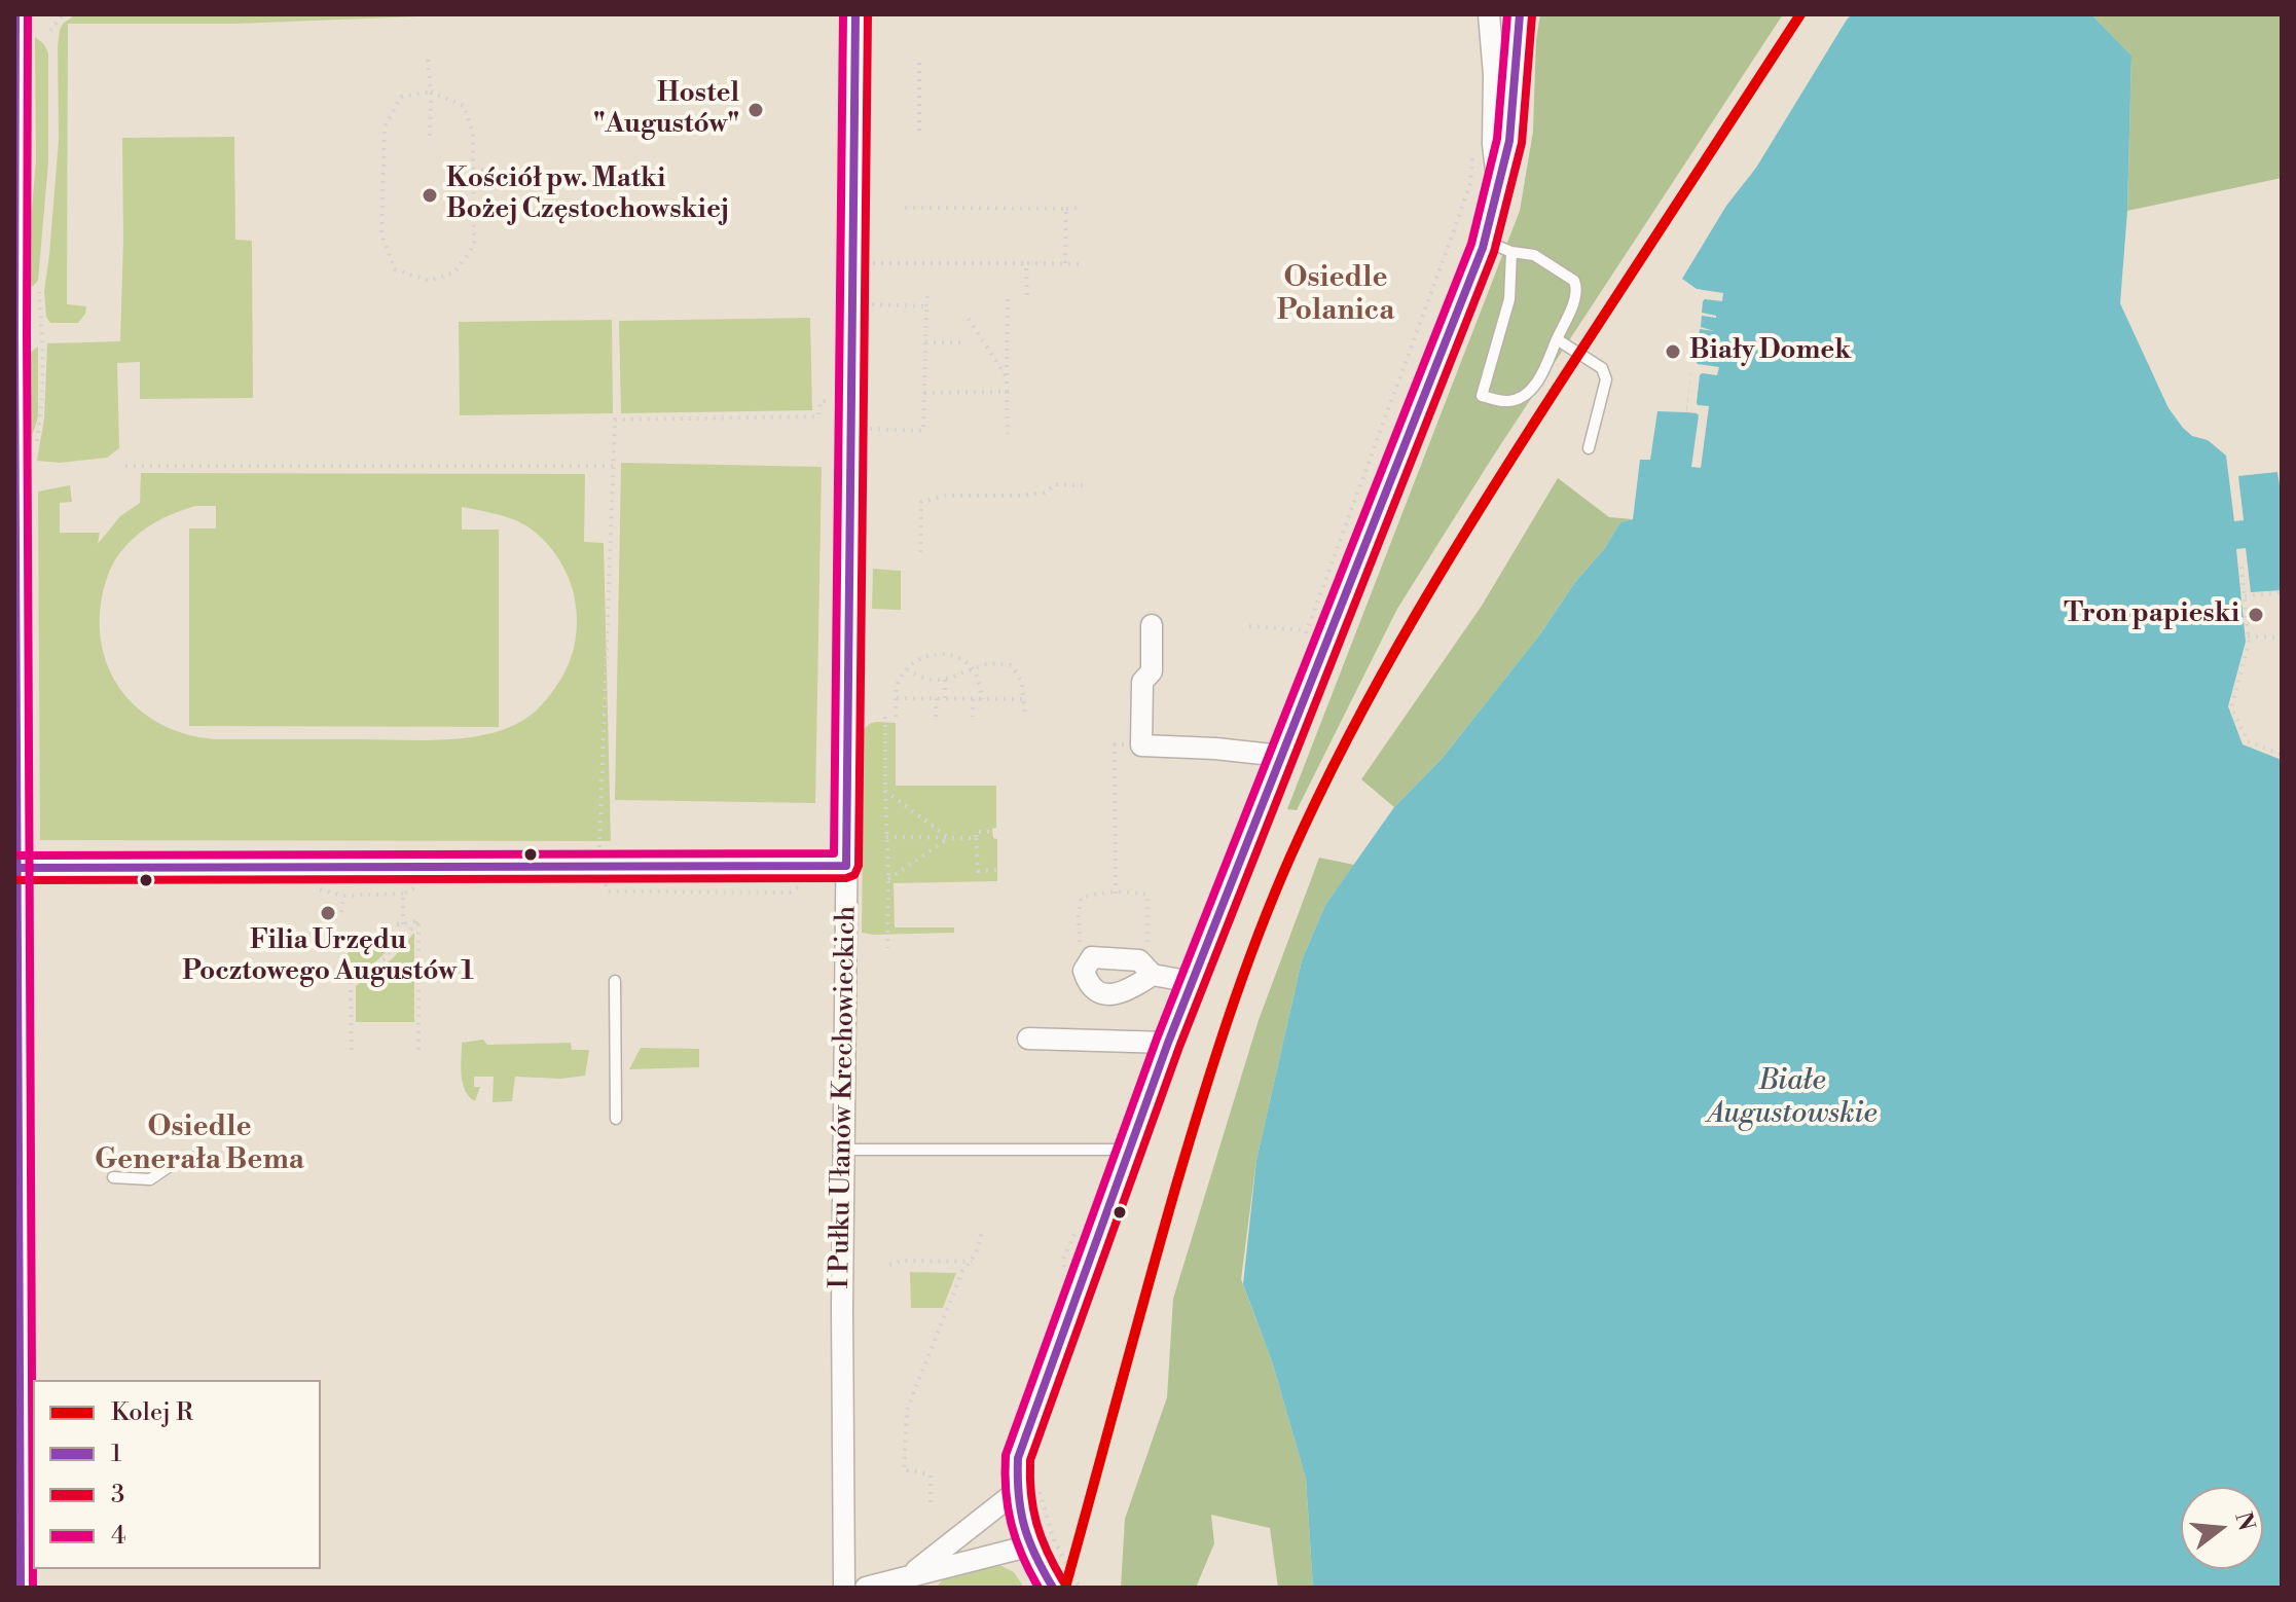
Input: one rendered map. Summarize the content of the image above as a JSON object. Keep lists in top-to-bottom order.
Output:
{
  "streets": {
    "street": ["I Pułku Ułanów Krechowieckich"]
  },
  "districts": ["Osiedle Polanica", "Osiedle Generała Bema"],
  "water": ["Białe Augustowskie"],
  "places": [
    "Hostel \"Augustów\"",
    "Kościół pw. Matki Bożej Częstochowskiej",
    "Biały Domek",
    "Tron papieski",
    "Filia Urzędu Pocztowego Augustów 1"
  ],
  "lines": [
    "rail line R",
    "transit line 1",
    "transit line 3",
    "transit line 4"
  ],
  "legend": [
    "Kolej R",
    "1",
    "3",
    "4"
  ],
  "north": "right"
}
